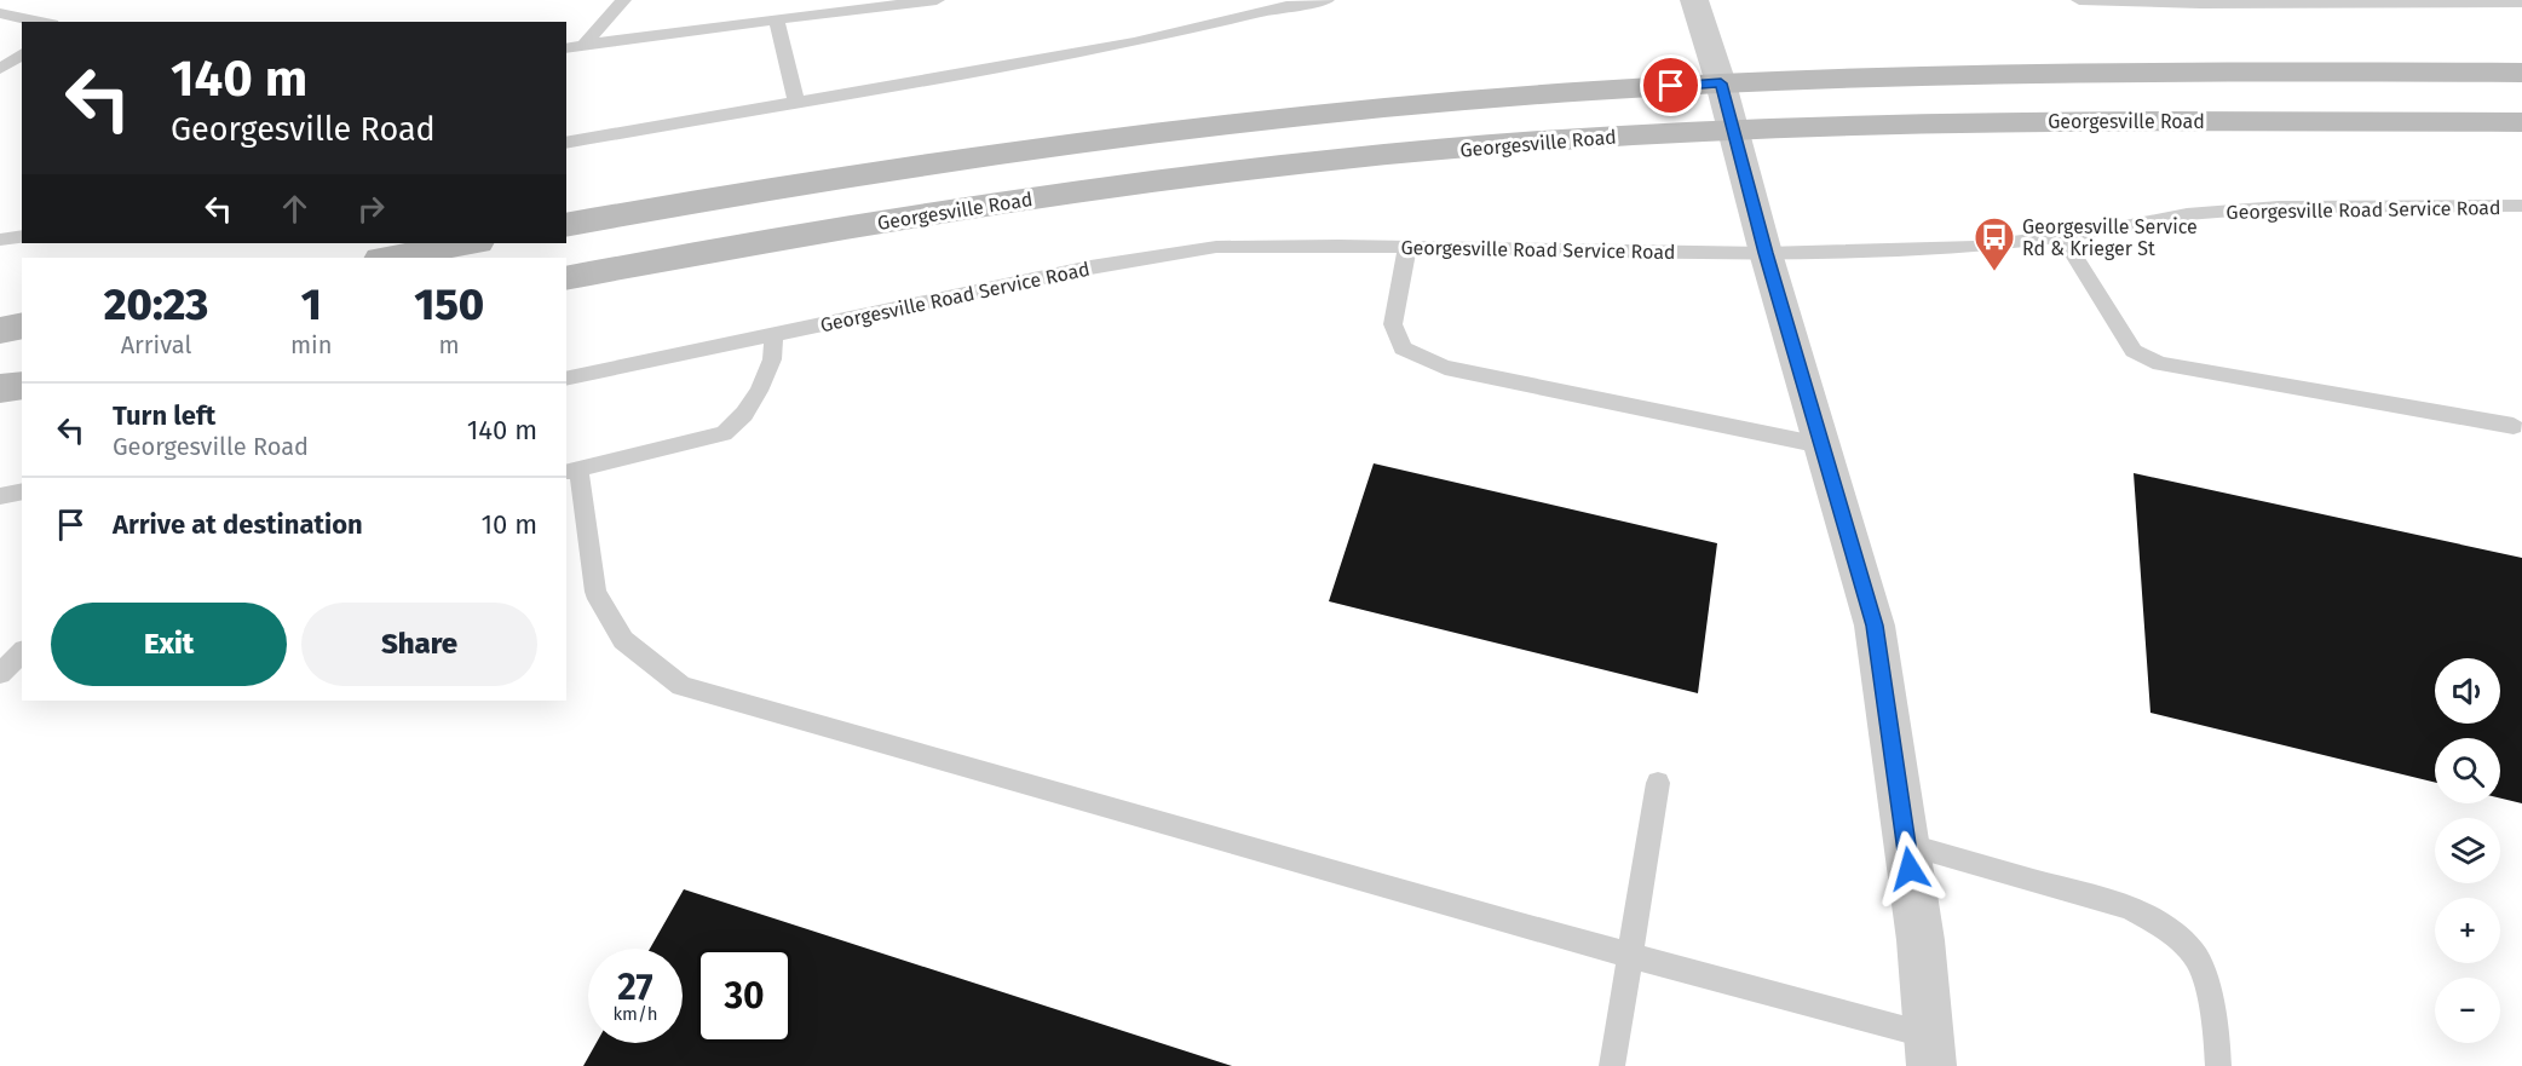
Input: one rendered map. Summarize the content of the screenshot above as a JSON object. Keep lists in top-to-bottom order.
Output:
{
  "streets": {
    "main road": ["Georgesville Road"],
    "lane": ["Georgesville Road Service Road"]
  },
  "places": {
    "bus stop": ["Georgesville Service Rd & Krieger St"]
  },
  "page": {
    "turn": ["140 m", "Georgesville Road"],
    "eta": [
      "20:23",
      "Arrival",
      "1",
      "min",
      "150",
      "m"
    ],
    "list": [
      {
        "name": "Turn left",
        "note": "Georgesville Road",
        "value": "140 m"
      },
      {
        "name": "Arrive at destination",
        "value": "10 m"
      }
    ],
    "buttons": ["Exit", "Share"],
    "map_buttons": ["+", "−"],
    "speed": "27 km/h",
    "limit": "30"
  }
}
